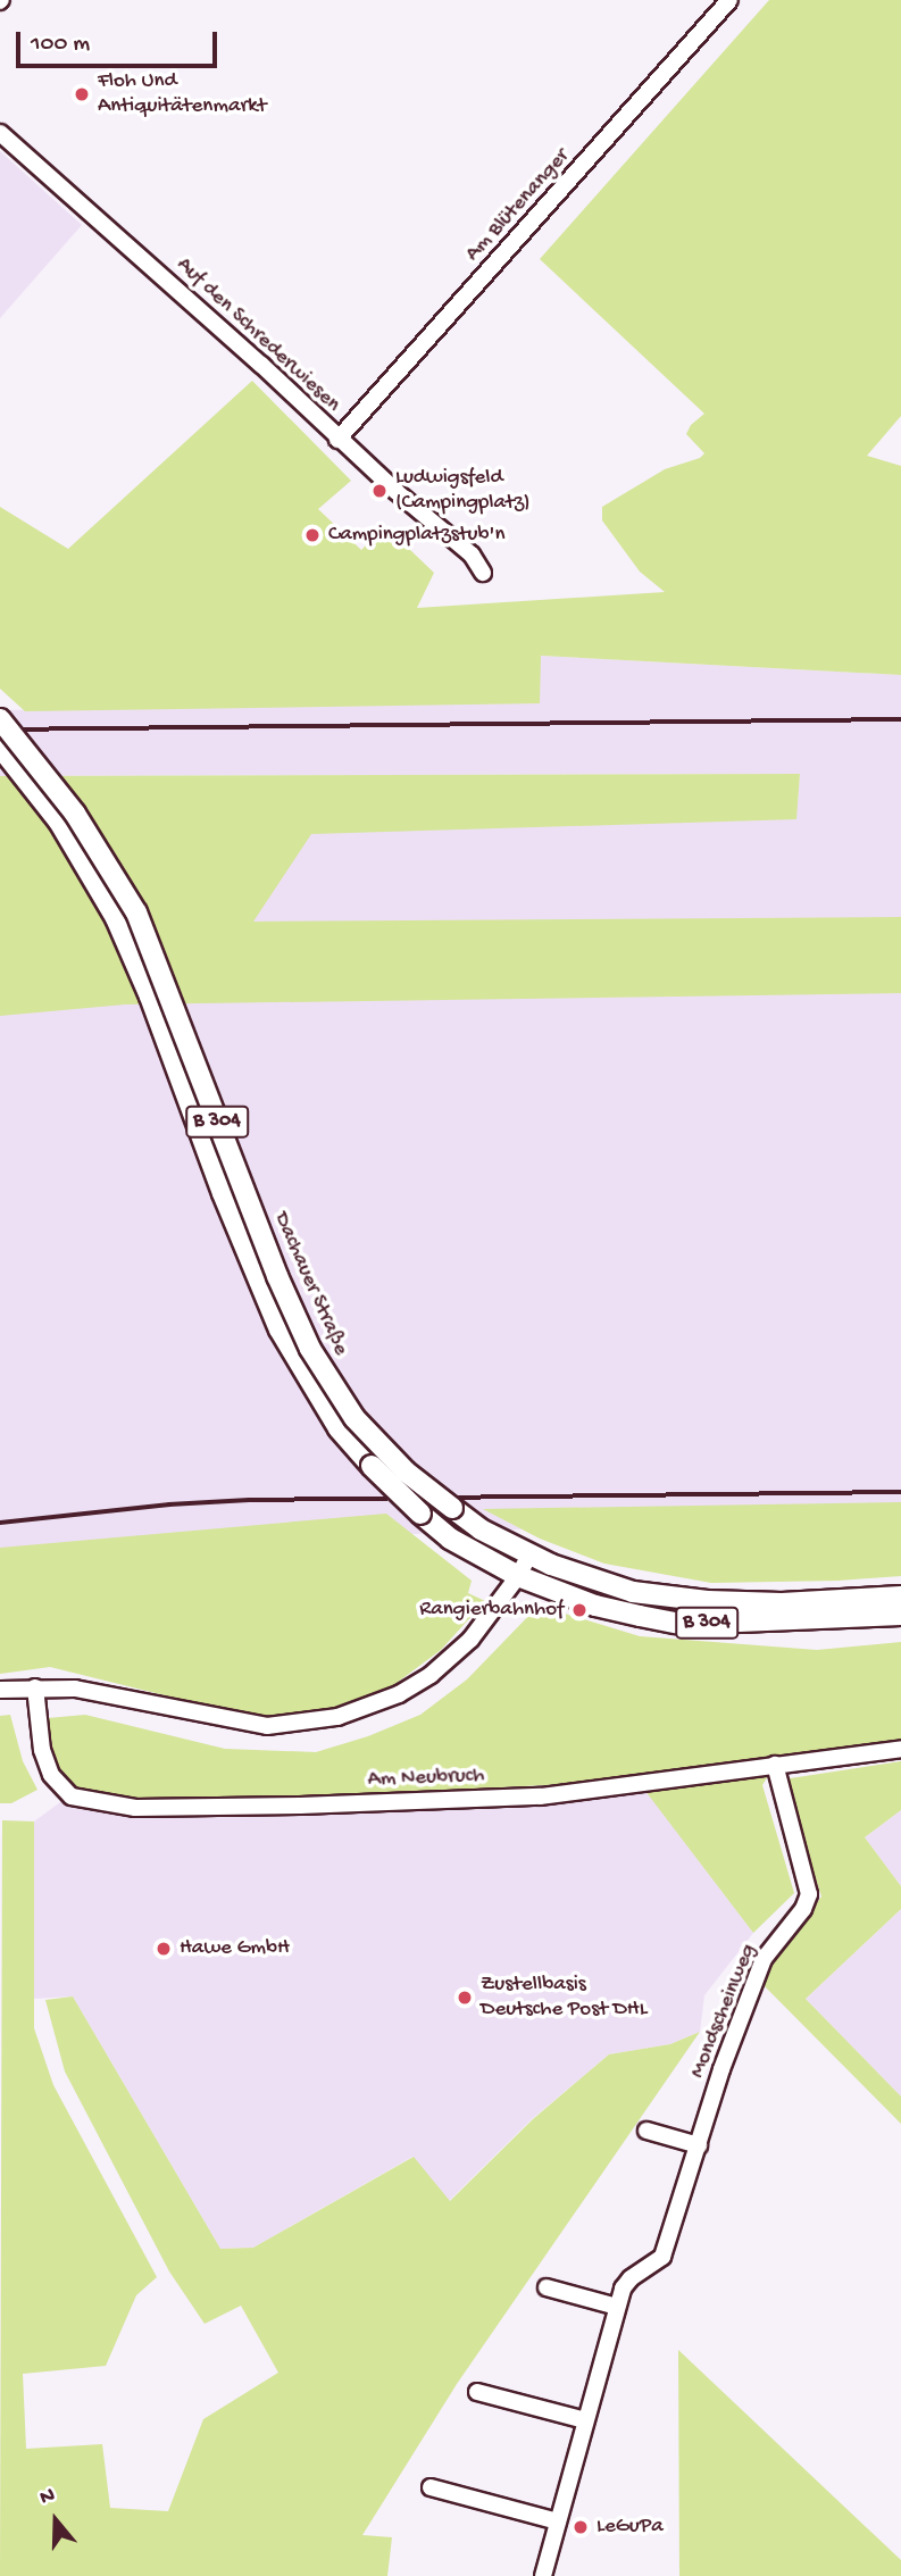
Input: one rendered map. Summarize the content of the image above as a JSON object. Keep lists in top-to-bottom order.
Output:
{
  "streets": {
    "main road": ["B 304", "Dachauer Straße"],
    "street": [
      "Am Blütenanger",
      "Auf den Schrederwiesen",
      "Am Neubruch",
      "Mondscheinweg"
    ]
  },
  "crossings": [
    ["Am Blütenanger", "Auf den Schrederwiesen"],
    ["Am Neubruch", "Mondscheinweg"]
  ],
  "places": [
    "Floh Und Antiquitätenmarkt",
    "Ludwigsfeld (Campingplatz)",
    "Campingplatzstub'n",
    "Rangierbahnhof",
    "Hawe GmbH",
    "Zustellbasis Deutsche Post DHL",
    "LeGuPa"
  ],
  "scale_bar": "100 m",
  "north": "top"
}
